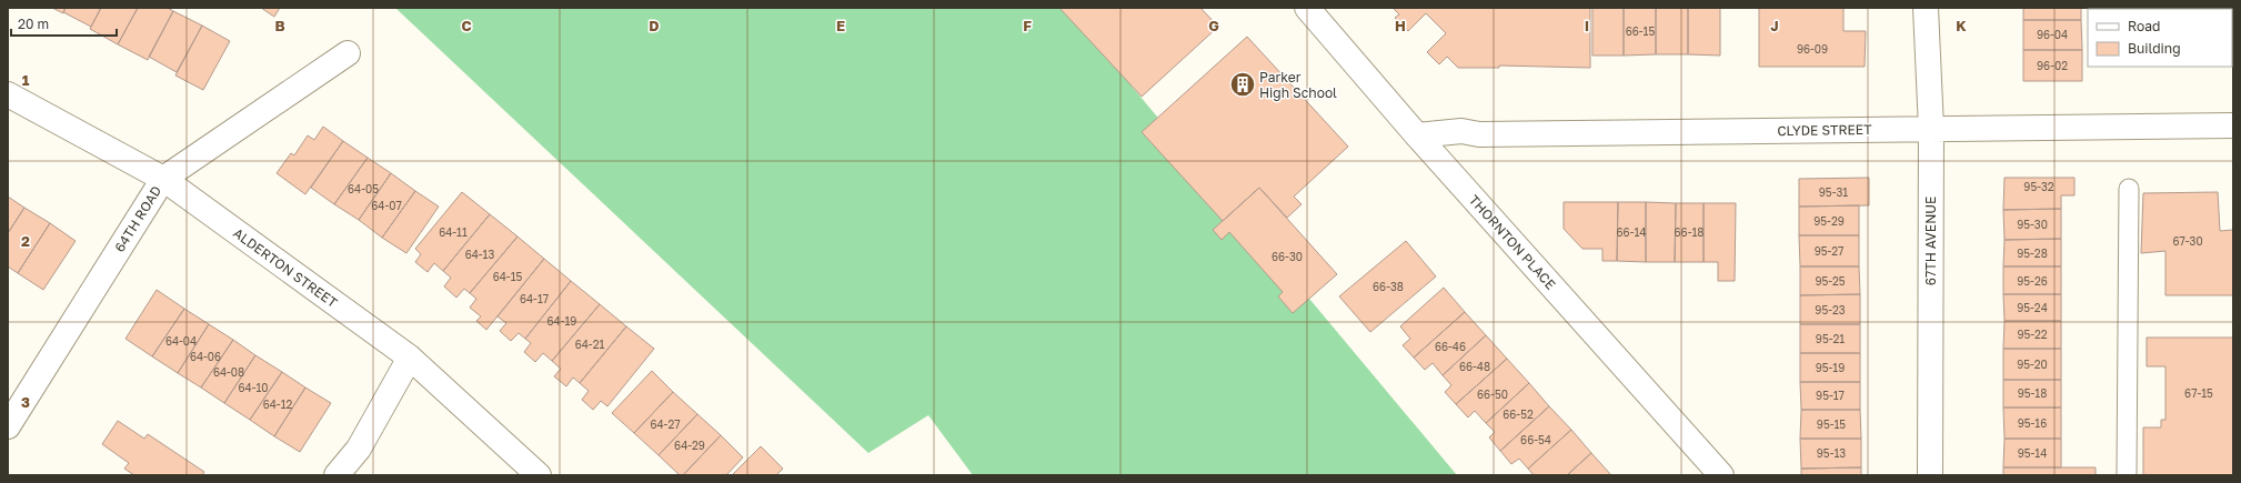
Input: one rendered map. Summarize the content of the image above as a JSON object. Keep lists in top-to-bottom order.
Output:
{
  "streets": {
    "street": [
      "CLYDE STREET",
      "64TH ROAD",
      "67TH AVENUE",
      "THORNTON PLACE",
      "ALDERTON STREET"
    ]
  },
  "crossings": [
    ["CLYDE STREET", "67TH AVENUE"],
    ["CLYDE STREET", "THORNTON PLACE"],
    ["64TH ROAD", "ALDERTON STREET"]
  ],
  "places": {
    "building": ["Parker High School"]
  },
  "house_numbers": [
    "66-15",
    "96-04",
    "96-09",
    "96-02",
    "95-32",
    "64-05",
    "95-31",
    "64-07",
    "95-29",
    "95-30",
    "64-11",
    "66-14",
    "66-18",
    "67-30",
    "95-27",
    "95-28",
    "64-13",
    "66-30",
    "64-15",
    "95-25",
    "95-26",
    "66-38",
    "64-17",
    "95-24",
    "95-23",
    "64-19",
    "95-22",
    "95-21",
    "64-04",
    "64-21",
    "66-46",
    "64-06",
    "95-20",
    "66-48",
    "95-19",
    "64-08",
    "64-10",
    "95-18",
    "67-15",
    "66-50",
    "95-17",
    "64-12",
    "66-52",
    "95-16",
    "64-27",
    "95-15",
    "66-54",
    "64-29",
    "95-13",
    "95-14"
  ],
  "legend": ["Road", "Building"],
  "scale_bar": "20 m",
  "grid": {
    "columns": [
      "B",
      "C",
      "D",
      "E",
      "F",
      "G",
      "H",
      "I",
      "J",
      "K"
    ],
    "rows": ["1", "2", "3"]
  }
}
